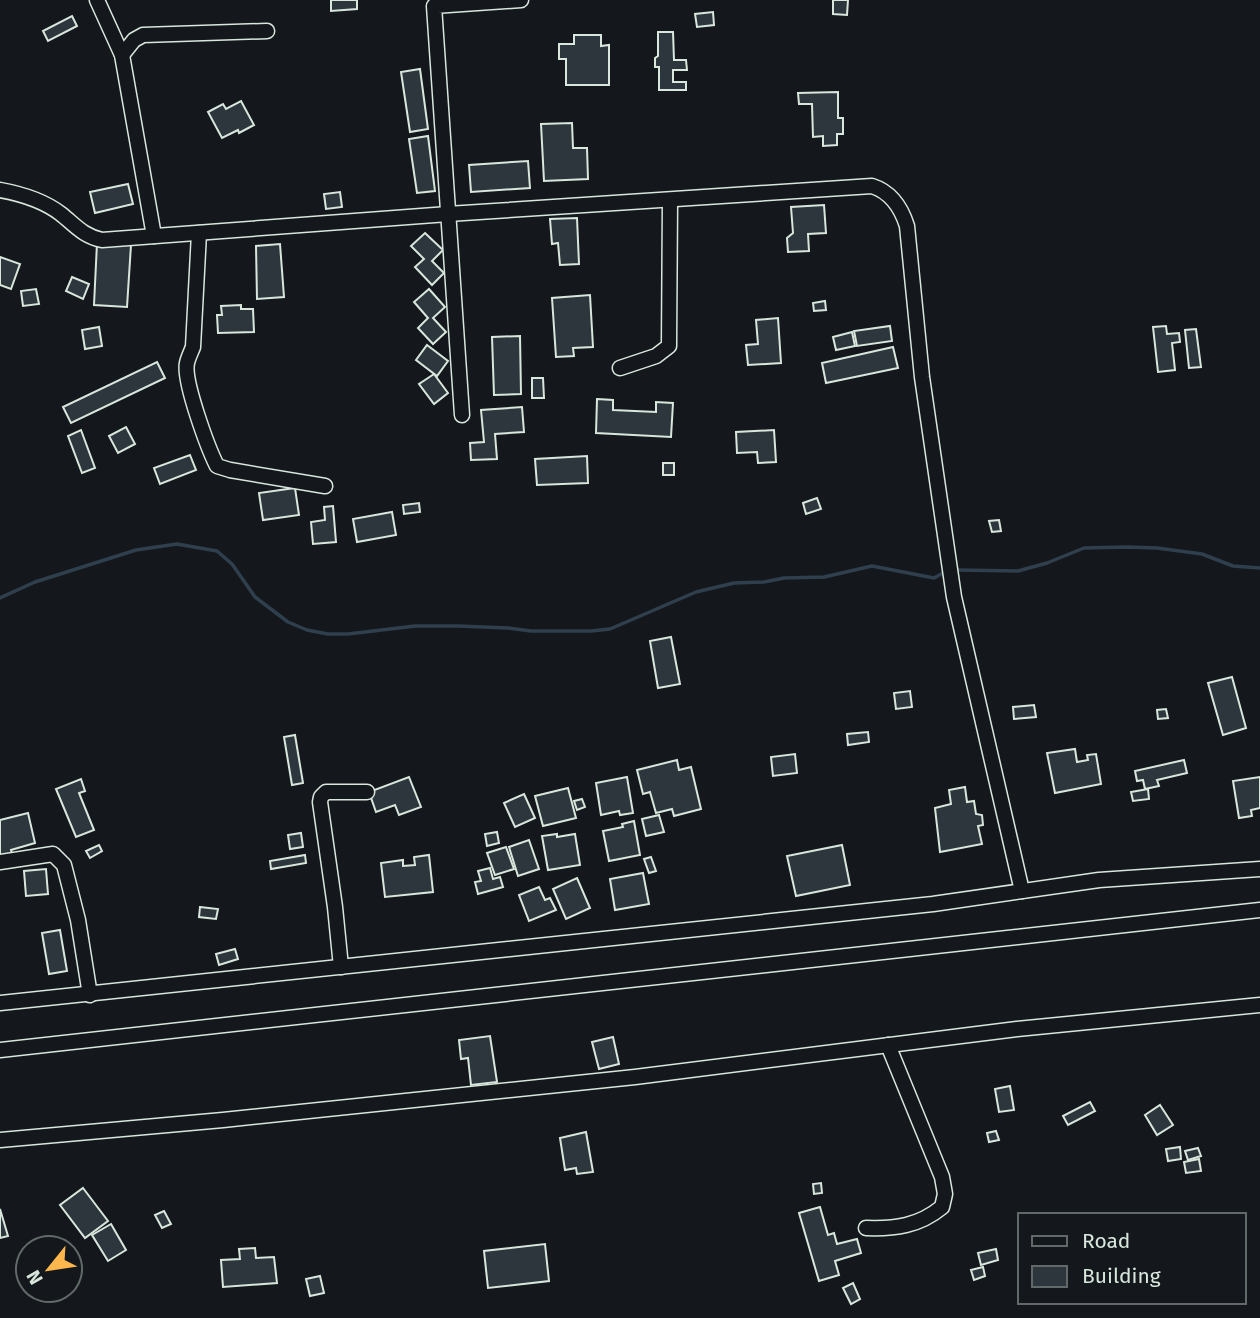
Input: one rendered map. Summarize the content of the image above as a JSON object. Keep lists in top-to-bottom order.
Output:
{
  "legend": ["Road", "Building"],
  "north": "bottom left"
}
